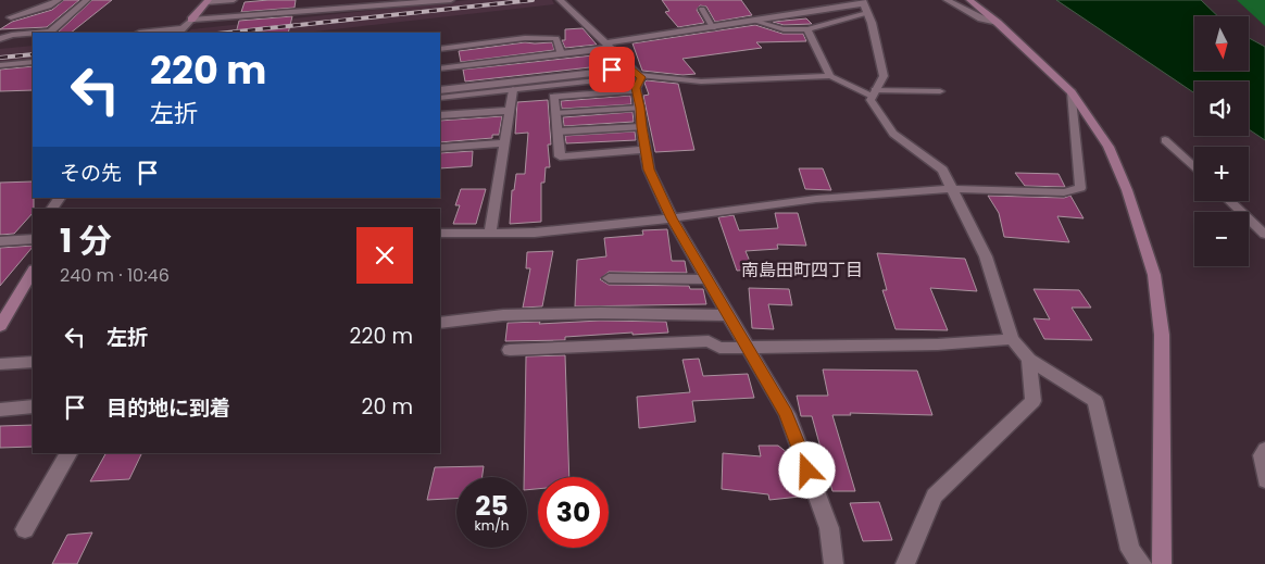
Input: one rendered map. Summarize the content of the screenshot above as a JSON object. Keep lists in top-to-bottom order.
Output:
{
  "districts": ["南島田町四丁目"],
  "north": "bottom",
  "page": {
    "map_buttons": ["+", "−"],
    "turn": ["220 m", "左折"],
    "then": "その先",
    "heading": ["1 分", "240 m · 10:46"],
    "list": [
      {
        "name": "左折",
        "value": "220 m"
      },
      {
        "name": "目的地に到着",
        "value": "20 m"
      }
    ],
    "speed": "25 km/h",
    "limit": "30"
  }
}
